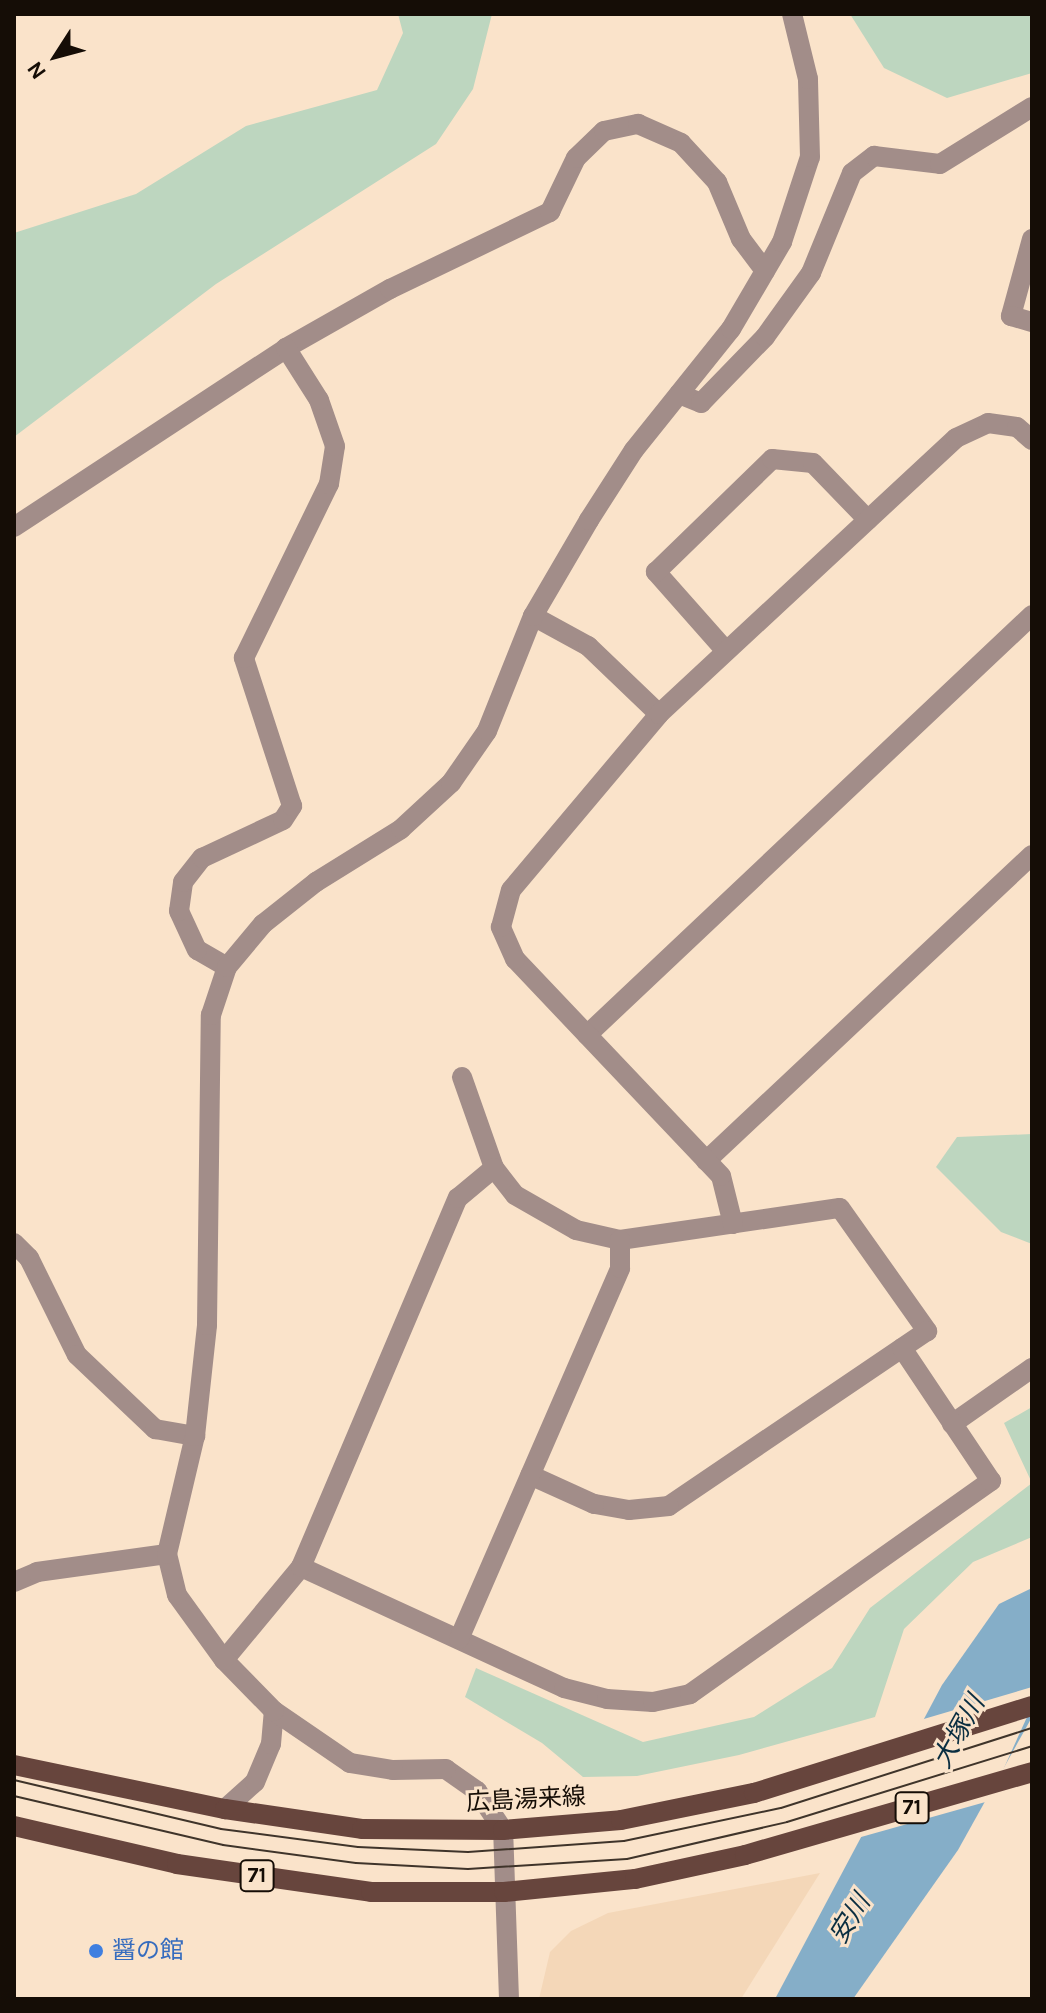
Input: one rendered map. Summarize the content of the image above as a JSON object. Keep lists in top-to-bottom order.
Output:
{
  "streets": {
    "main road": ["広島湯来線", "71"]
  },
  "water": ["大塚川", "安川"],
  "places": ["醤の館"],
  "north": "bottom left"
}
